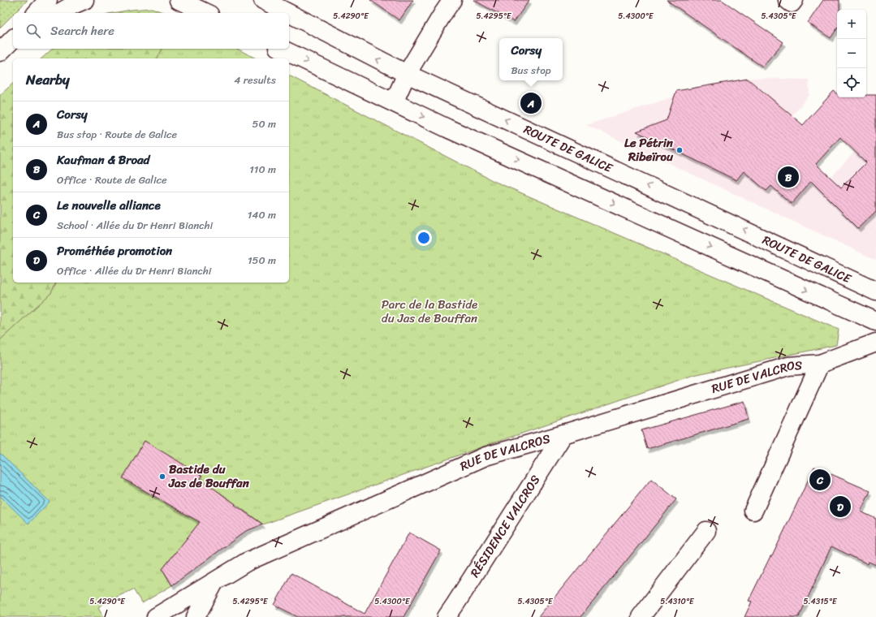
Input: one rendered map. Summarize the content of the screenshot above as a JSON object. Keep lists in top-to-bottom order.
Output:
{
  "streets": {
    "main road": ["ROUTE DE GALICE", "RUE DE VALCROS", "RÉSIDENCE VALCROS"]
  },
  "crossings": [
    ["RUE DE VALCROS", "RÉSIDENCE VALCROS"]
  ],
  "parks": ["Parc de la Bastide du Jas de Bouffan"],
  "places": ["Le Pétrin Ribeïrou", "Bastide du Jas de Bouffan"],
  "page": {
    "map_buttons": ["+", "−"],
    "search": "Search here",
    "popup": ["Corsy", "Bus stop"],
    "heading": ["Nearby", "4 results"],
    "pins": [
      "A",
      "B",
      "C",
      "D"
    ],
    "list": [
      {
        "mark": "A",
        "name": "Corsy",
        "note": "Bus stop · Route de Galice",
        "value": "50 m"
      },
      {
        "mark": "B",
        "name": "Kaufman & Broad",
        "note": "Office · Route de Galice",
        "value": "110 m"
      },
      {
        "mark": "C",
        "name": "Le nouvelle alliance",
        "note": "School · Allée du Dr Henri Bianchi",
        "value": "140 m"
      },
      {
        "mark": "D",
        "name": "Prométhée promotion",
        "note": "Office · Allée du Dr Henri Bianchi",
        "value": "150 m"
      }
    ]
  },
  "coordinates": [
    "5.4290°E",
    "5.4295°E",
    "5.4300°E",
    "5.4305°E",
    "5.4310°E",
    "5.4315°E"
  ]
}
